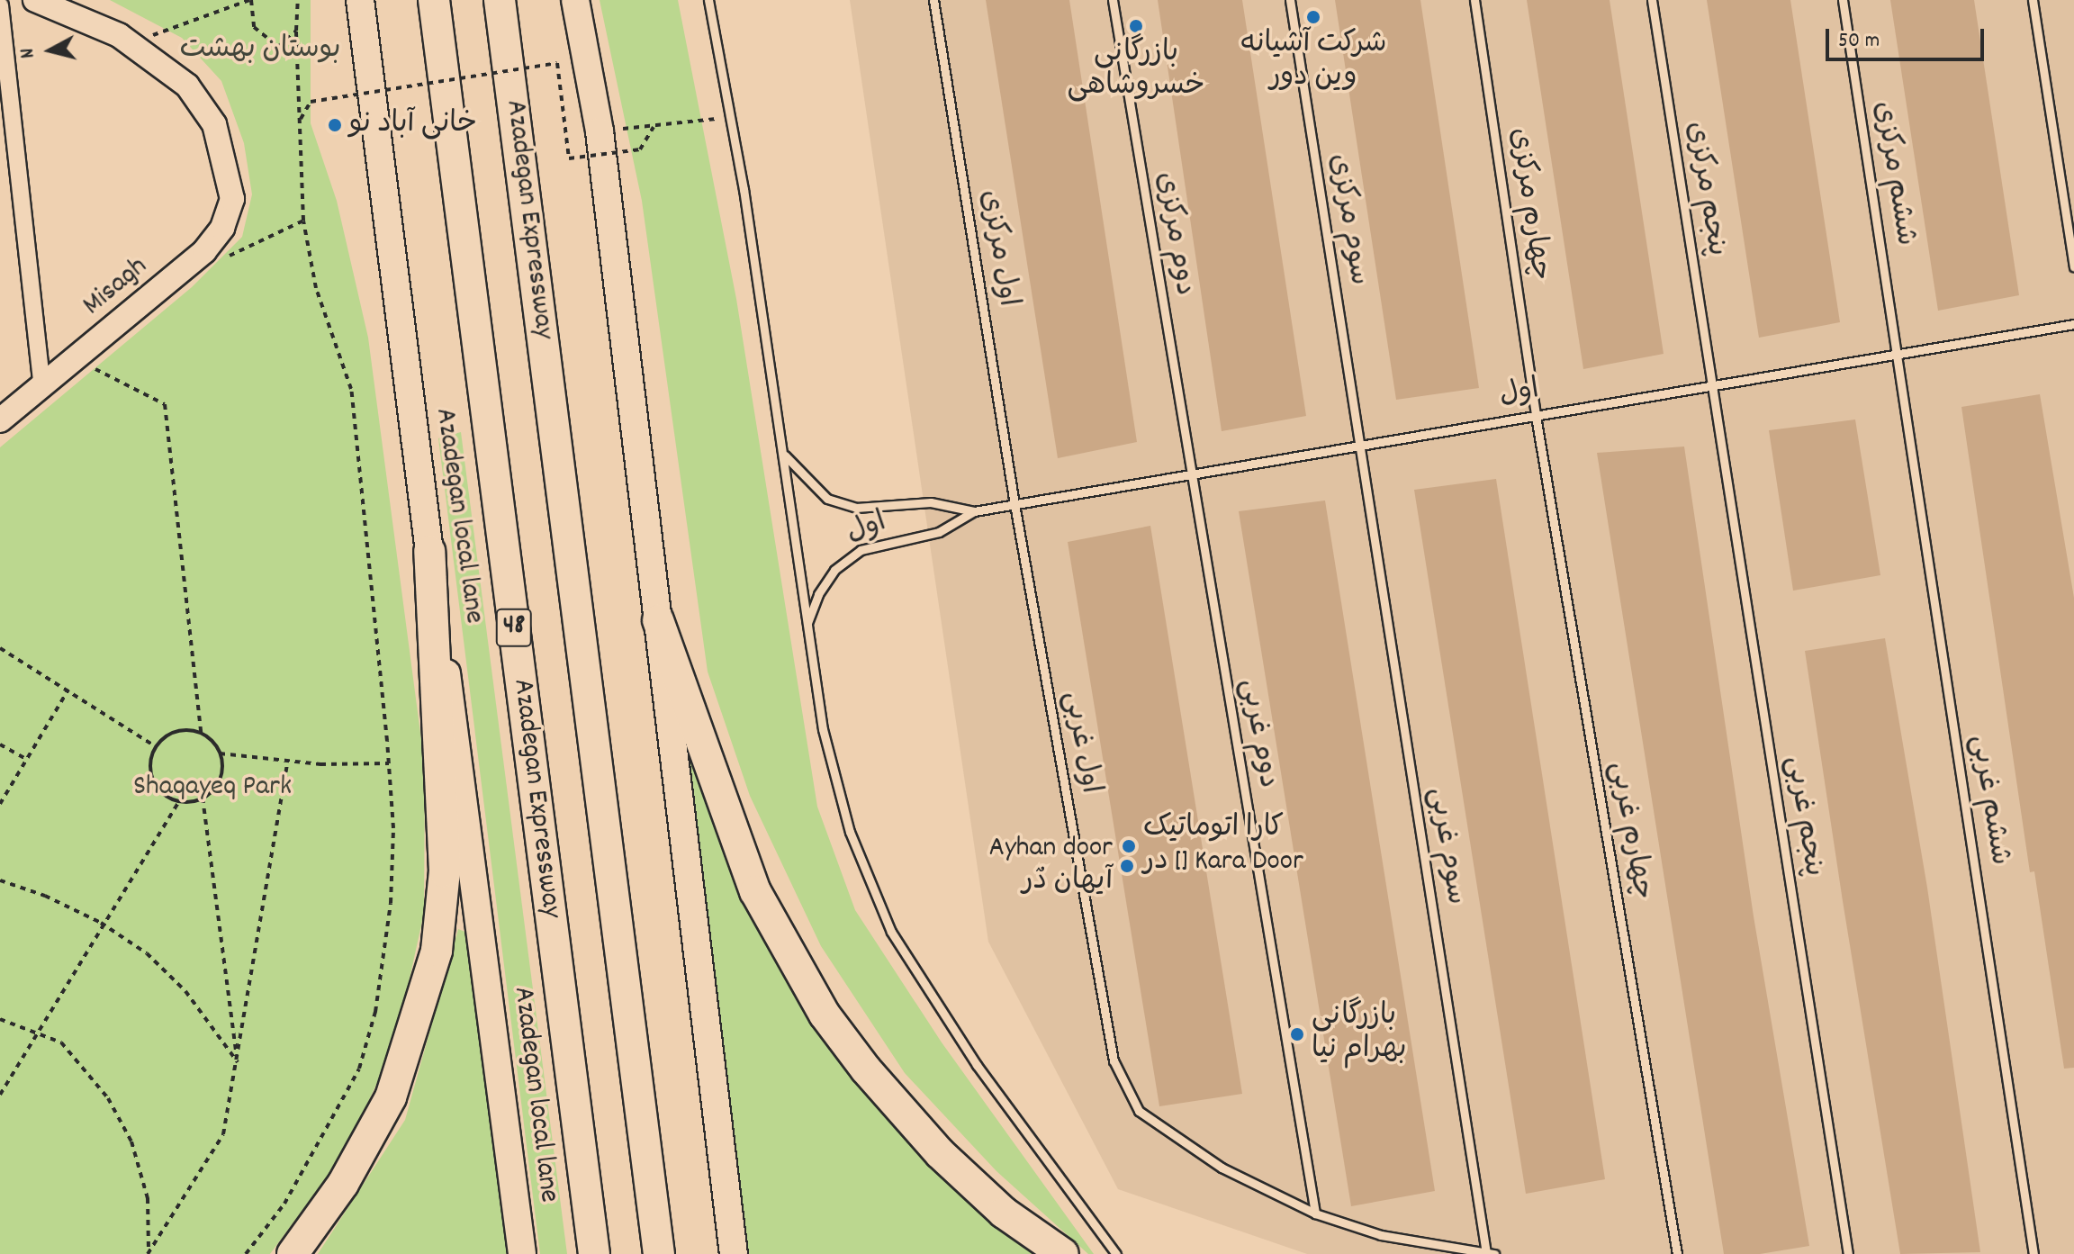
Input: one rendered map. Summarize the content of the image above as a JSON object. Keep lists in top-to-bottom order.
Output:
{
  "streets": {
    "highway": ["Azadegan Expressway", "48"],
    "main road": ["Azadegan local lane"],
    "street": ["Misagh"],
    "lane": [
      "ششم مرکزی",
      "پنجم مرکزی",
      "چهارم مرکزی",
      "سوم مرکزی",
      "دوم مرکزی",
      "اول مرکزی",
      "اول",
      "دوم غربی",
      "اول غربی",
      "ششم غربی",
      "پنجم غربی",
      "چهارم غربی",
      "سوم غربی"
    ]
  },
  "crossings": [
    ["ششم مرکزی", "اول"],
    ["ششم مرکزی", "ششم غربی"],
    ["پنجم مرکزی", "اول"],
    ["پنجم مرکزی", "پنجم غربی"],
    ["چهارم مرکزی", "اول"],
    ["چهارم مرکزی", "چهارم غربی"],
    ["سوم مرکزی", "اول"],
    ["سوم مرکزی", "سوم غربی"],
    ["دوم مرکزی", "اول"],
    ["دوم مرکزی", "دوم غربی"],
    ["اول مرکزی", "اول"],
    ["اول مرکزی", "اول غربی"],
    ["اول", "دوم غربی"],
    ["اول", "اول غربی"],
    ["اول", "ششم غربی"],
    ["اول", "پنجم غربی"],
    ["اول", "چهارم غربی"],
    ["اول", "سوم غربی"],
    ["دوم غربی", "اول غربی"]
  ],
  "parks": ["بوستان بهشت", "Shaqayeq Park"],
  "places": [
    "شرکت آشیانه وین دور",
    "بازرگانی خسروشاهی",
    "خانی آباد نو",
    "کارا اتوماتیک در [] Kara Door",
    "Ayhan door آیهان دٌر",
    "بازرگانی بهرام نیا"
  ],
  "scale_bar": "50 m",
  "north": "left"
}
